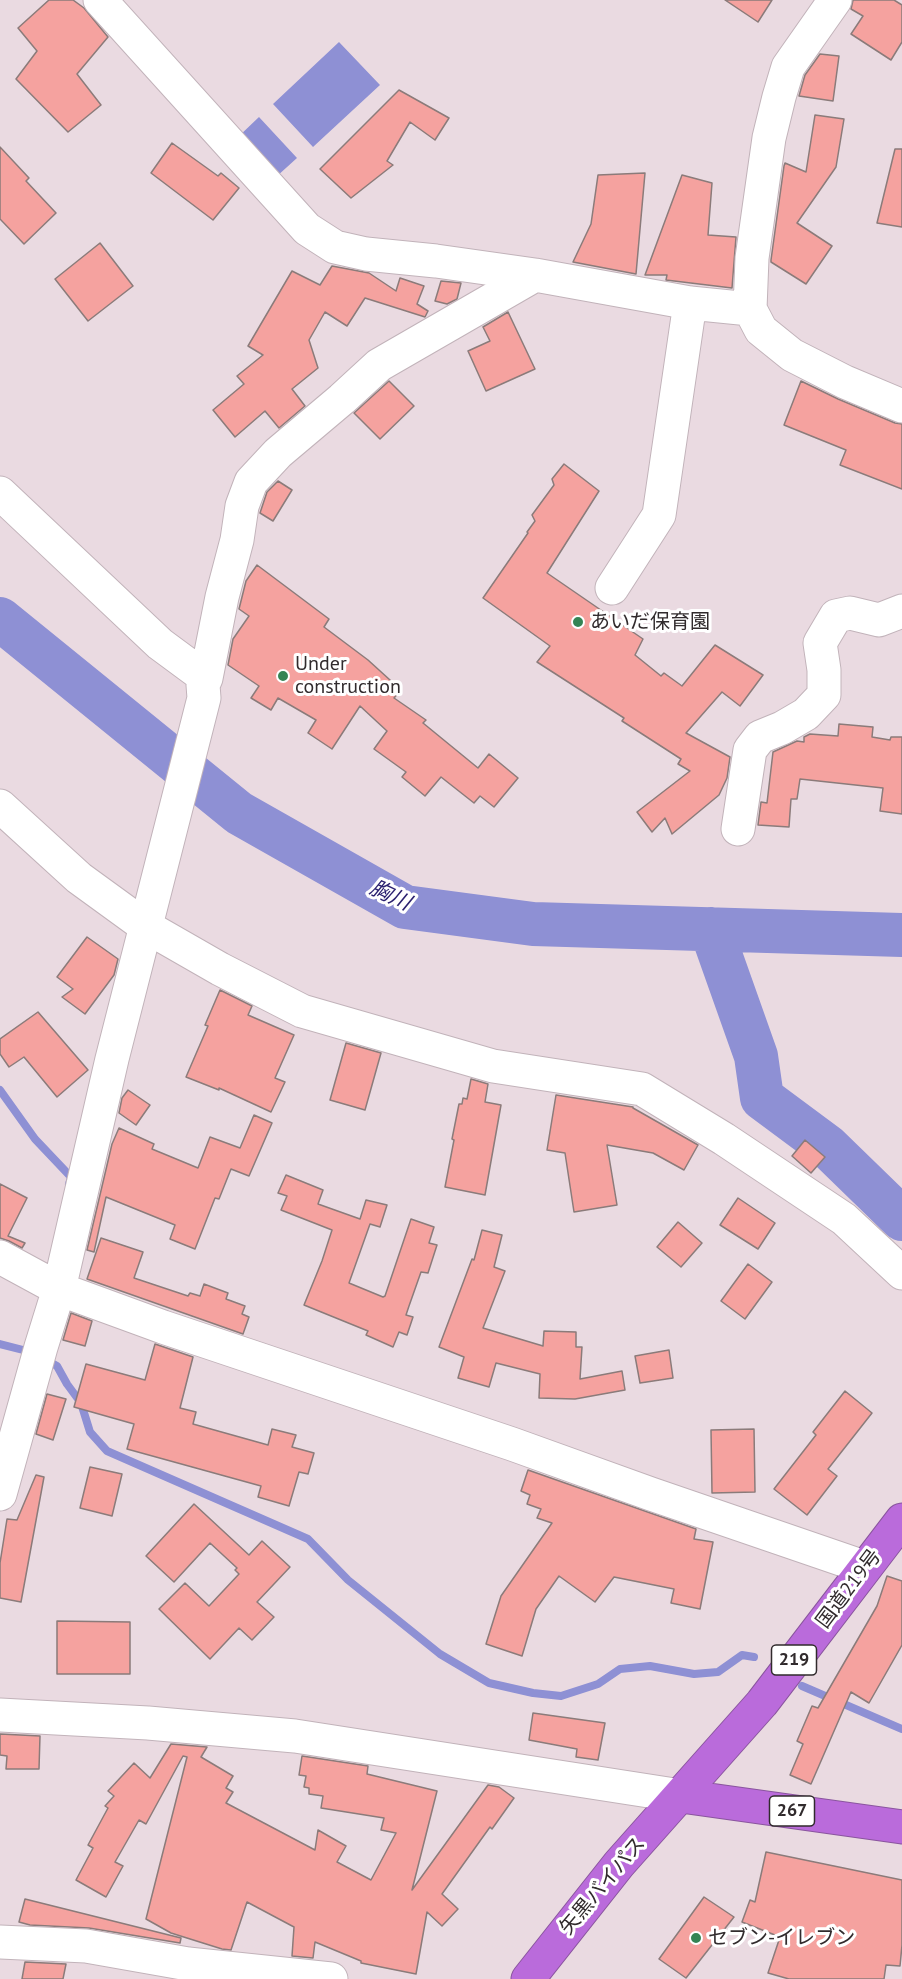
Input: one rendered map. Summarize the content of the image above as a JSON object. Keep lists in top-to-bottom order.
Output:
{
  "streets": {
    "highway": [
      "国道219号",
      "219",
      "267",
      "矢黒バイパス"
    ]
  },
  "crossings": [
    ["国道219号", "267"],
    ["国道219号", "矢黒バイパス"],
    ["267", "矢黒バイパス"]
  ],
  "water": ["胸川"],
  "places": ["あいだ保育園", "Under construction", "セブン-イレブン"]
}
